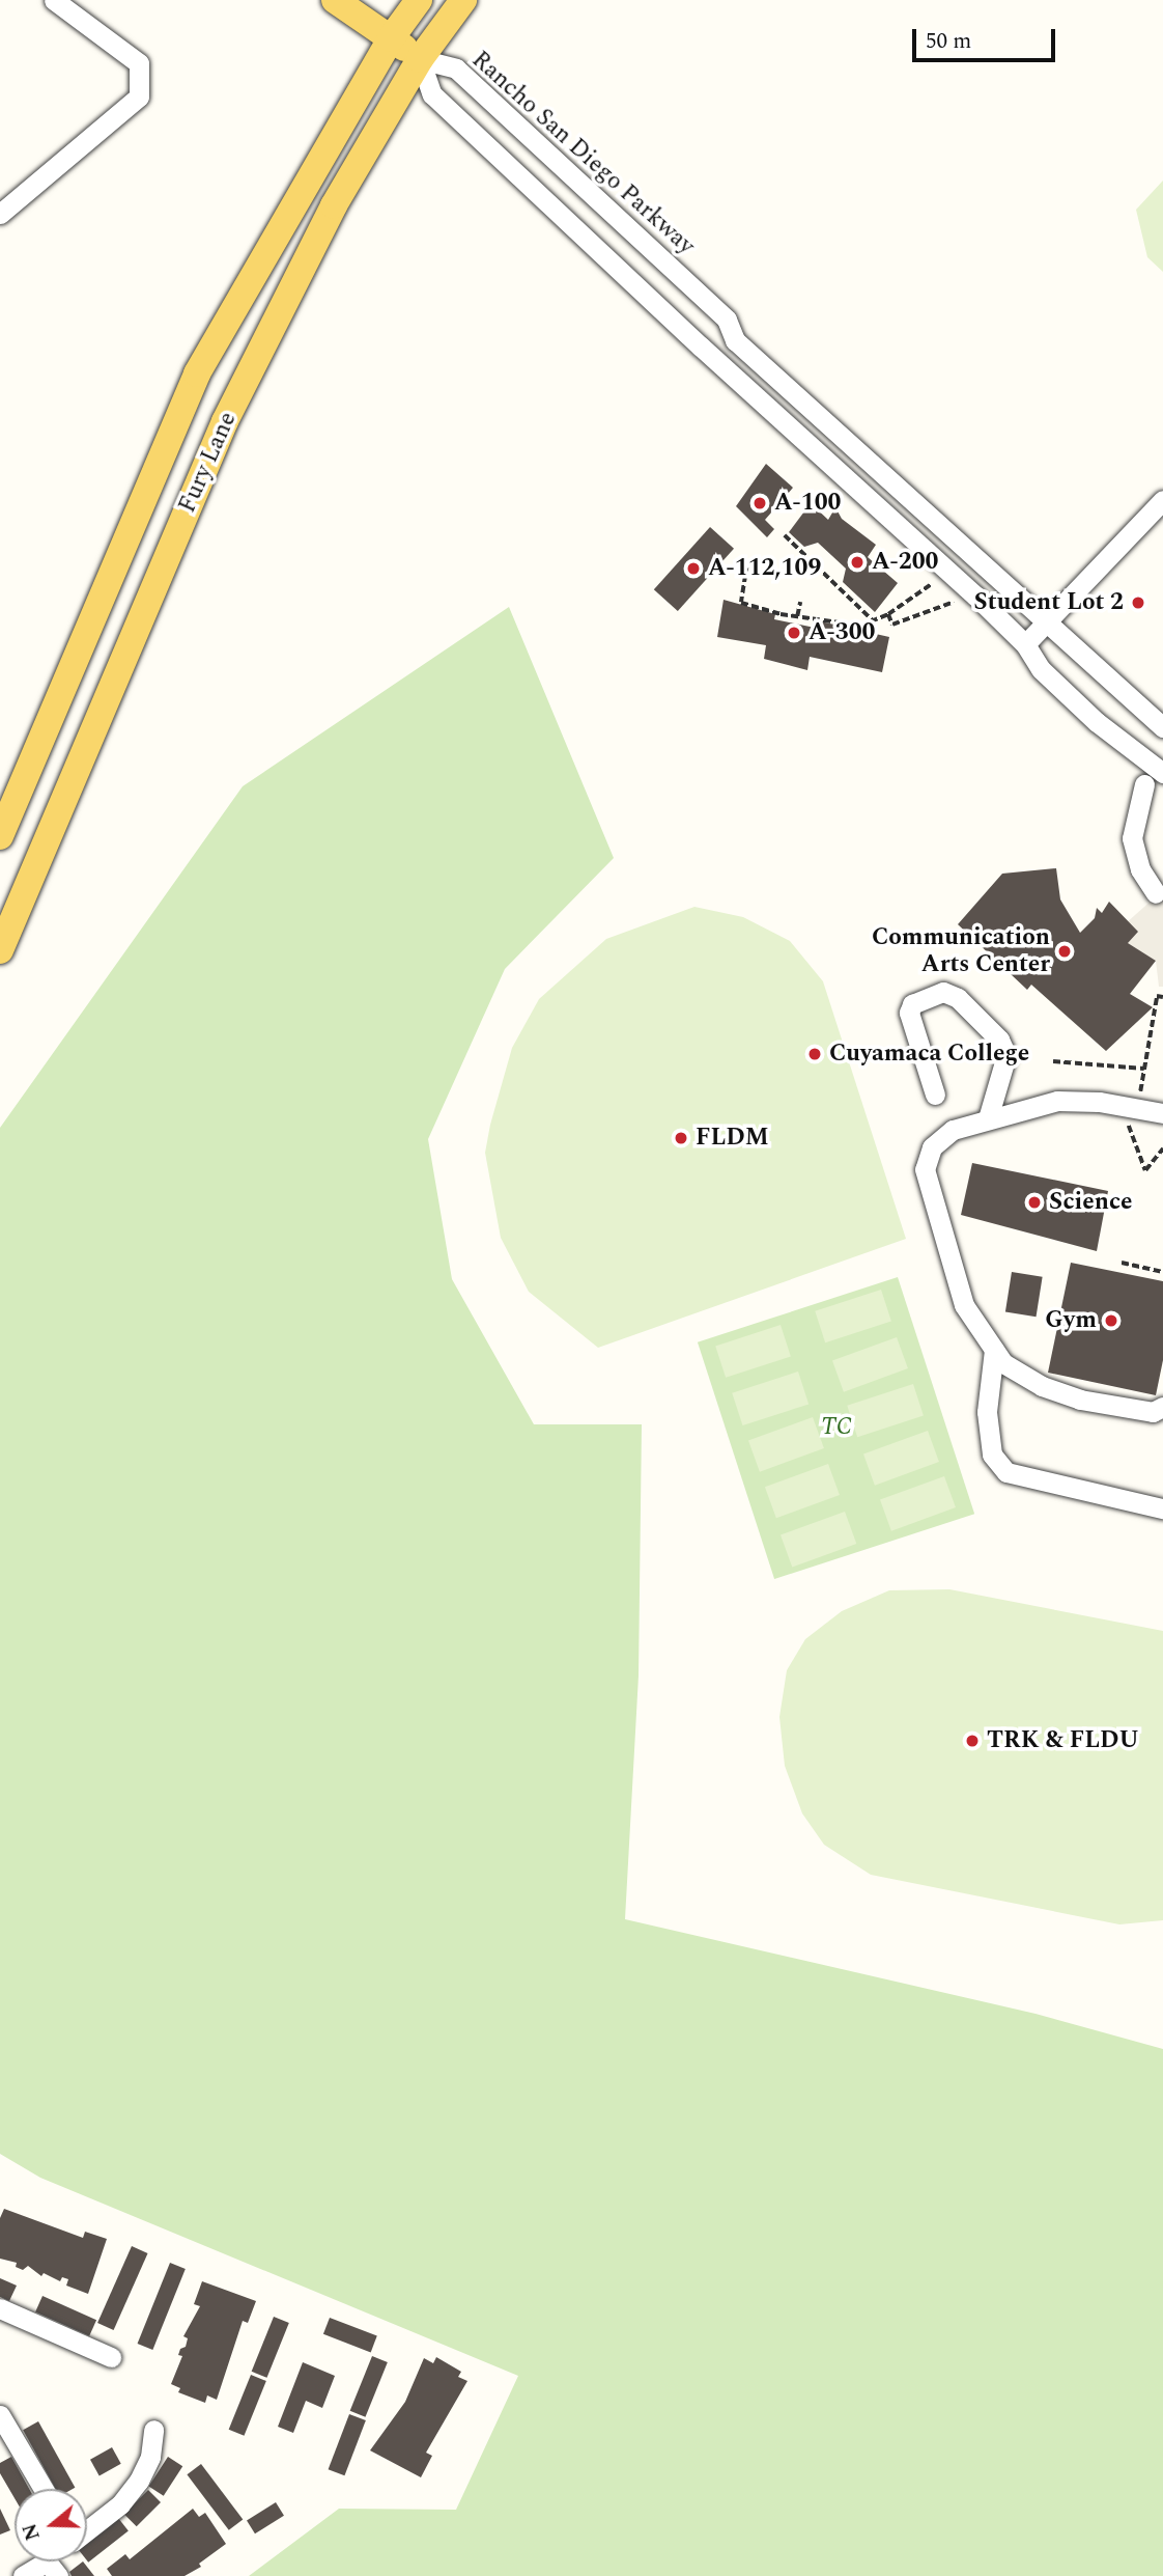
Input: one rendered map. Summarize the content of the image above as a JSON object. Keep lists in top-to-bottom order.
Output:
{
  "streets": {
    "main road": ["Fury Lane"],
    "street": ["Rancho San Diego Parkway"]
  },
  "crossings": [
    ["Rancho San Diego Parkway", "Fury Lane"]
  ],
  "parks": ["TC"],
  "places": [
    "A-100",
    "A-200",
    "A-112,109",
    "Student Lot 2",
    "A-300",
    "Communication Arts Center",
    "Cuyamaca College",
    "FLDM",
    "Science",
    "Gym",
    "TRK & FLDU"
  ],
  "scale_bar": "50 m",
  "north": "left"
}
